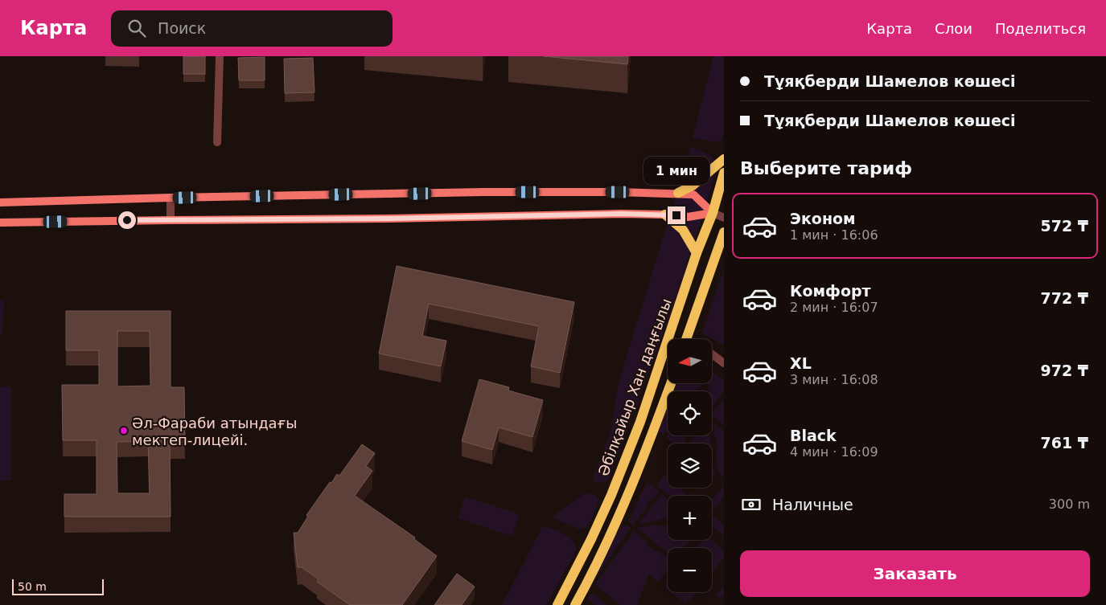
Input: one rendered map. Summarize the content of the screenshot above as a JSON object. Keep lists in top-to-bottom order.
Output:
{
  "streets": {
    "main road": ["Әбілқайыр Хан даңғылы"]
  },
  "places": ["Әл-Фараби атындағы мектеп-лицейі."],
  "scale_bar": "50 m",
  "north": "left",
  "page": {
    "header": "Карта",
    "search": "Поиск",
    "nav": ["Карта", "Слои", "Поделиться"],
    "banner": ["Тұяқберди Шамелов көшесі", "Тұяқберди Шамелов көшесі"],
    "heading": "Выберите тариф",
    "bubble": "1 мин",
    "list": [
      {
        "name": "Эконом",
        "note": "1 мин · 16:06",
        "value": "572 ₸"
      },
      {
        "name": "Комфорт",
        "note": "2 мин · 16:07",
        "value": "772 ₸"
      },
      {
        "name": "XL",
        "note": "3 мин · 16:08",
        "value": "972 ₸"
      },
      {
        "name": "Black",
        "note": "4 мин · 16:09",
        "value": "761 ₸"
      }
    ],
    "map_buttons": ["+", "−"],
    "pay": ["Наличные", "300 m"],
    "buttons": "Заказать",
    "scale": "50 m"
  }
}
